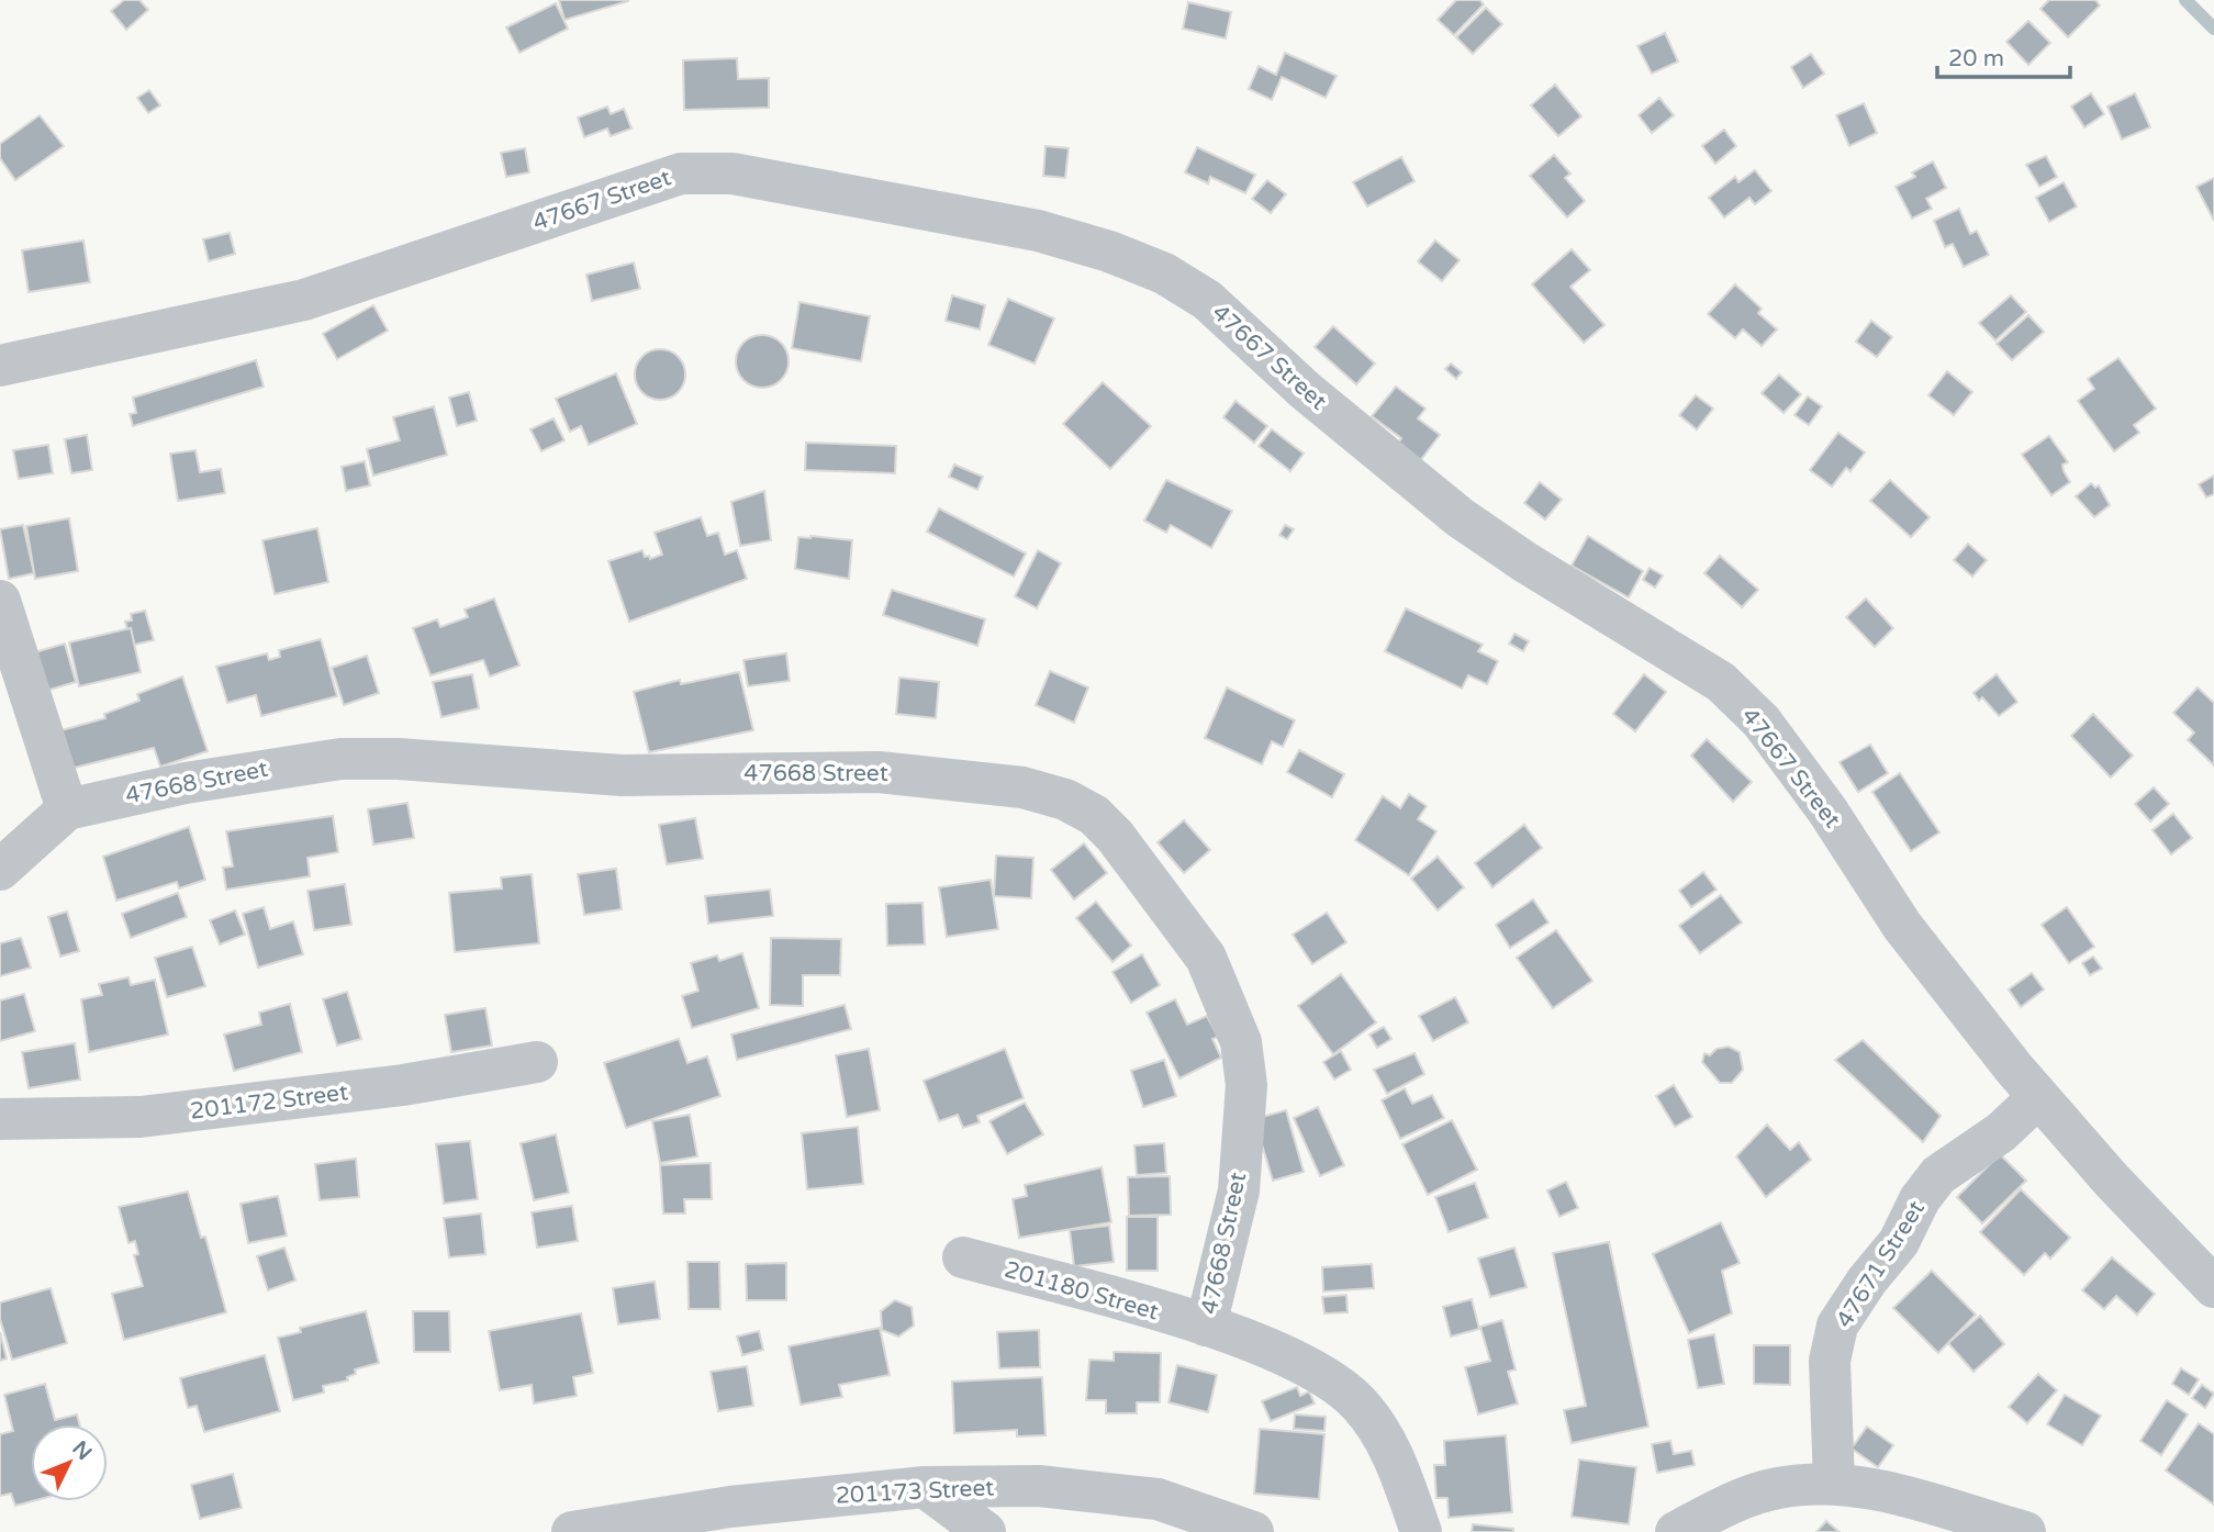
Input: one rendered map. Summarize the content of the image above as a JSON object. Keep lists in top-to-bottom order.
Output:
{
  "streets": {
    "street": [
      "47667 Street",
      "47668 Street",
      "201172 Street",
      "47671 Street",
      "201180 Street",
      "201173 Street"
    ]
  },
  "crossings": [
    ["47667 Street", "47671 Street"],
    ["47668 Street", "201180 Street"]
  ],
  "scale_bar": "20 m",
  "north": "top right"
}
